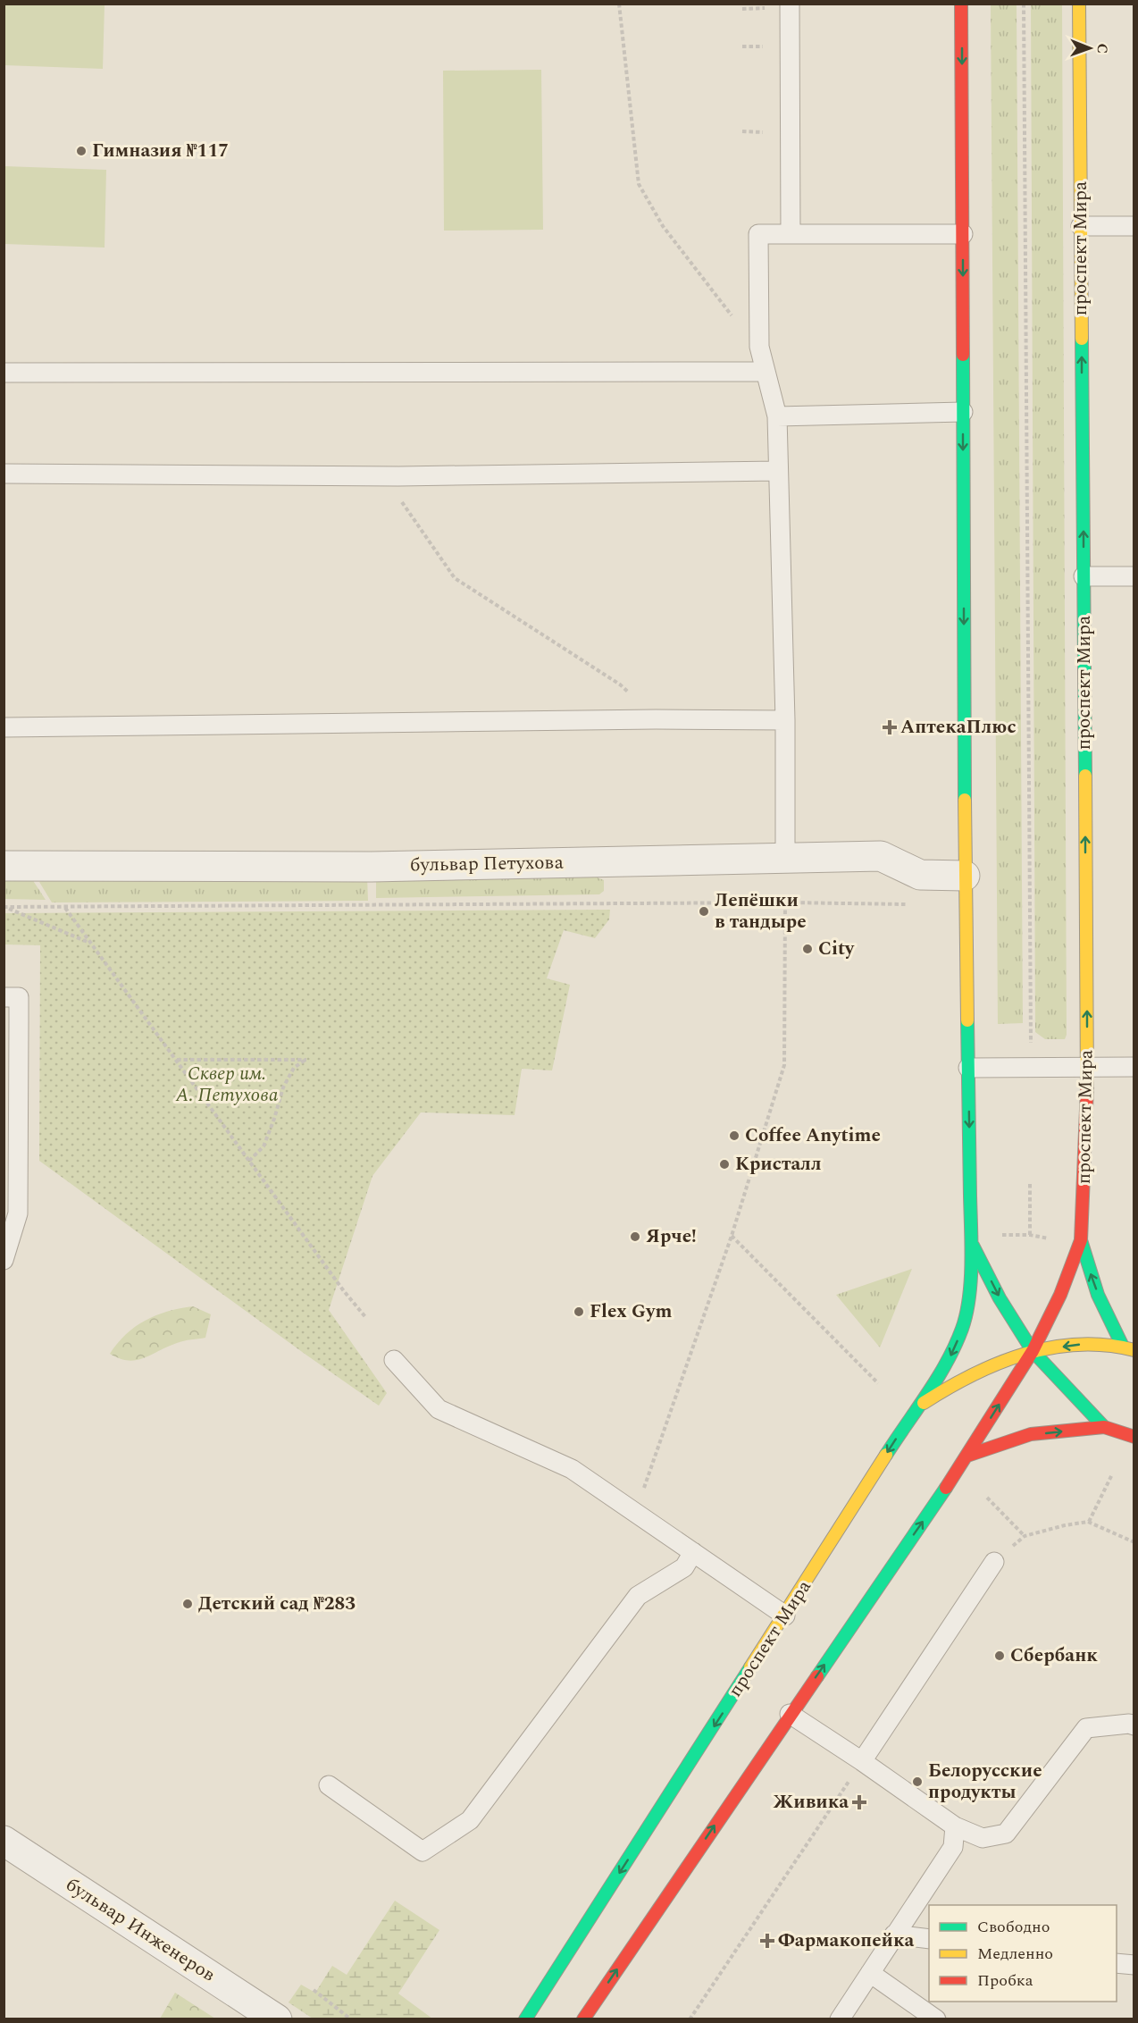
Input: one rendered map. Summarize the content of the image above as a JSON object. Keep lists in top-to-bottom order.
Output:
{
  "streets": {
    "main road": ["проспект Мира"],
    "street": ["бульвар Петухова", "бульвар Инженеров"]
  },
  "crossings": [
    ["проспект Мира", "бульвар Петухова"]
  ],
  "parks": ["Сквер им. А. Петухова"],
  "places": {
    "other": [
      "Гимназия №117",
      "Лепёшки в тандыре",
      "City",
      "Coffee Anytime",
      "Кристалл",
      "Ярче!",
      "Flex Gym",
      "Детский сад №283",
      "Сбербанк",
      "Белорусские продукты"
    ],
    "health": ["АптекаПлюс", "Живика", "Фармакопейка"]
  },
  "legend": ["Свободно", "Медленно", "Пробка"],
  "north": "right"
}
